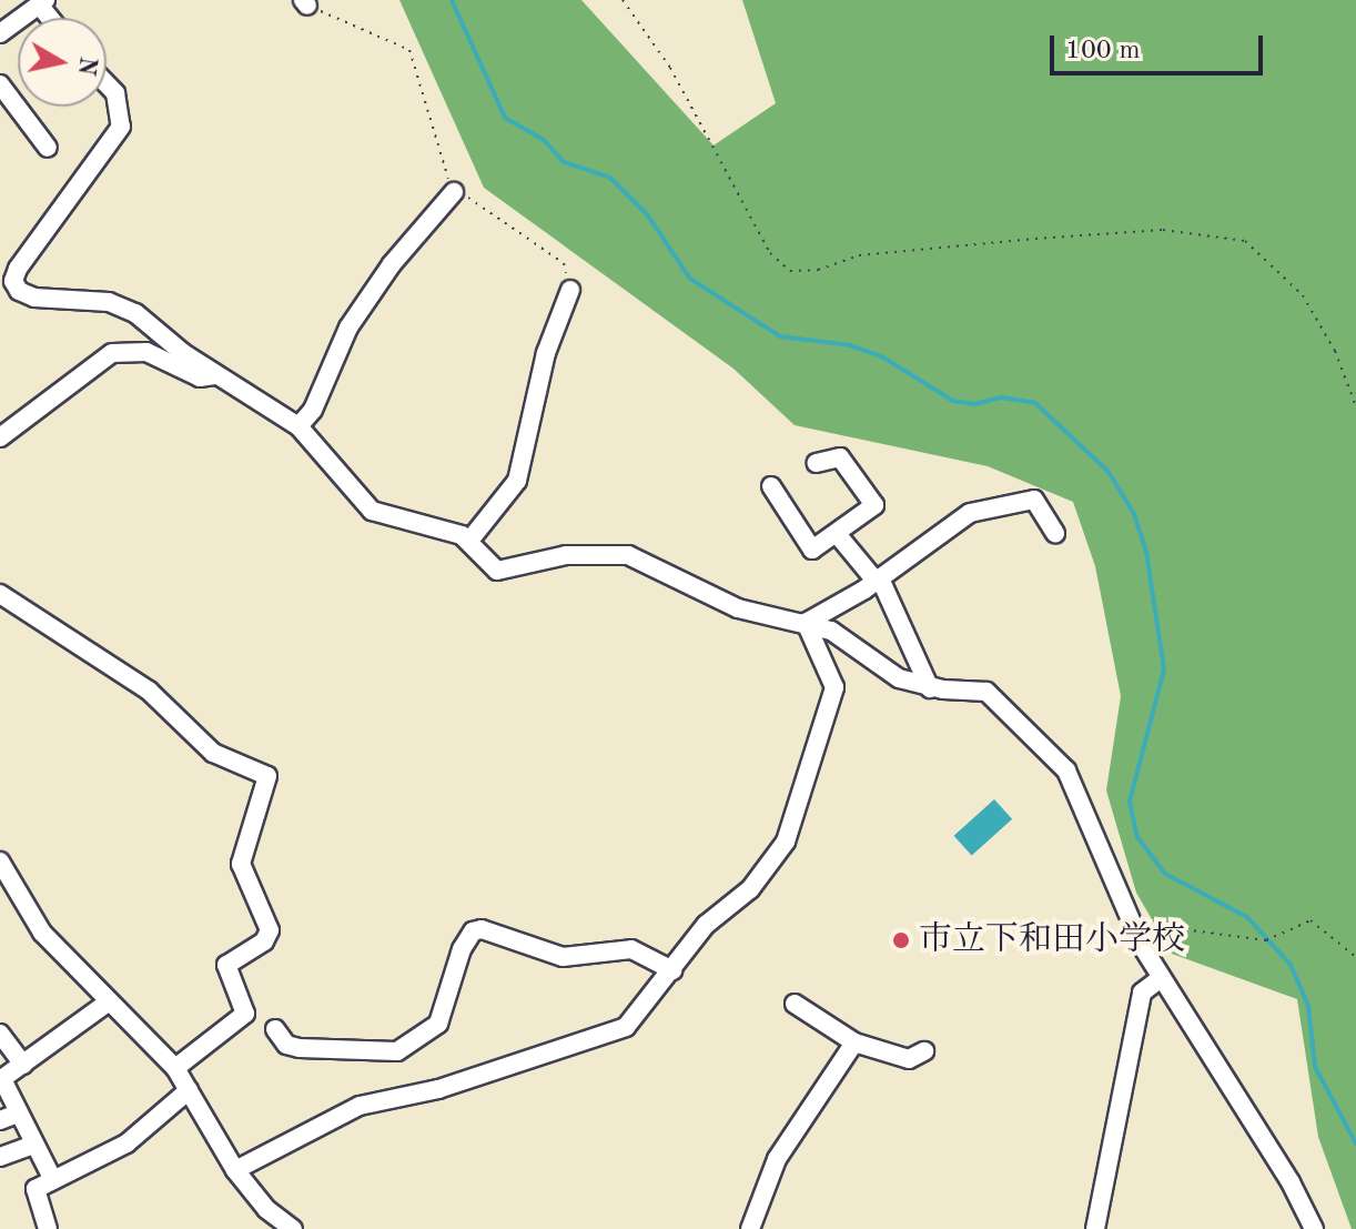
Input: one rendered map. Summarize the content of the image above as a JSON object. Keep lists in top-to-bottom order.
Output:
{
  "places": ["市立下和田小学校"],
  "scale_bar": "100 m",
  "north": "right"
}
